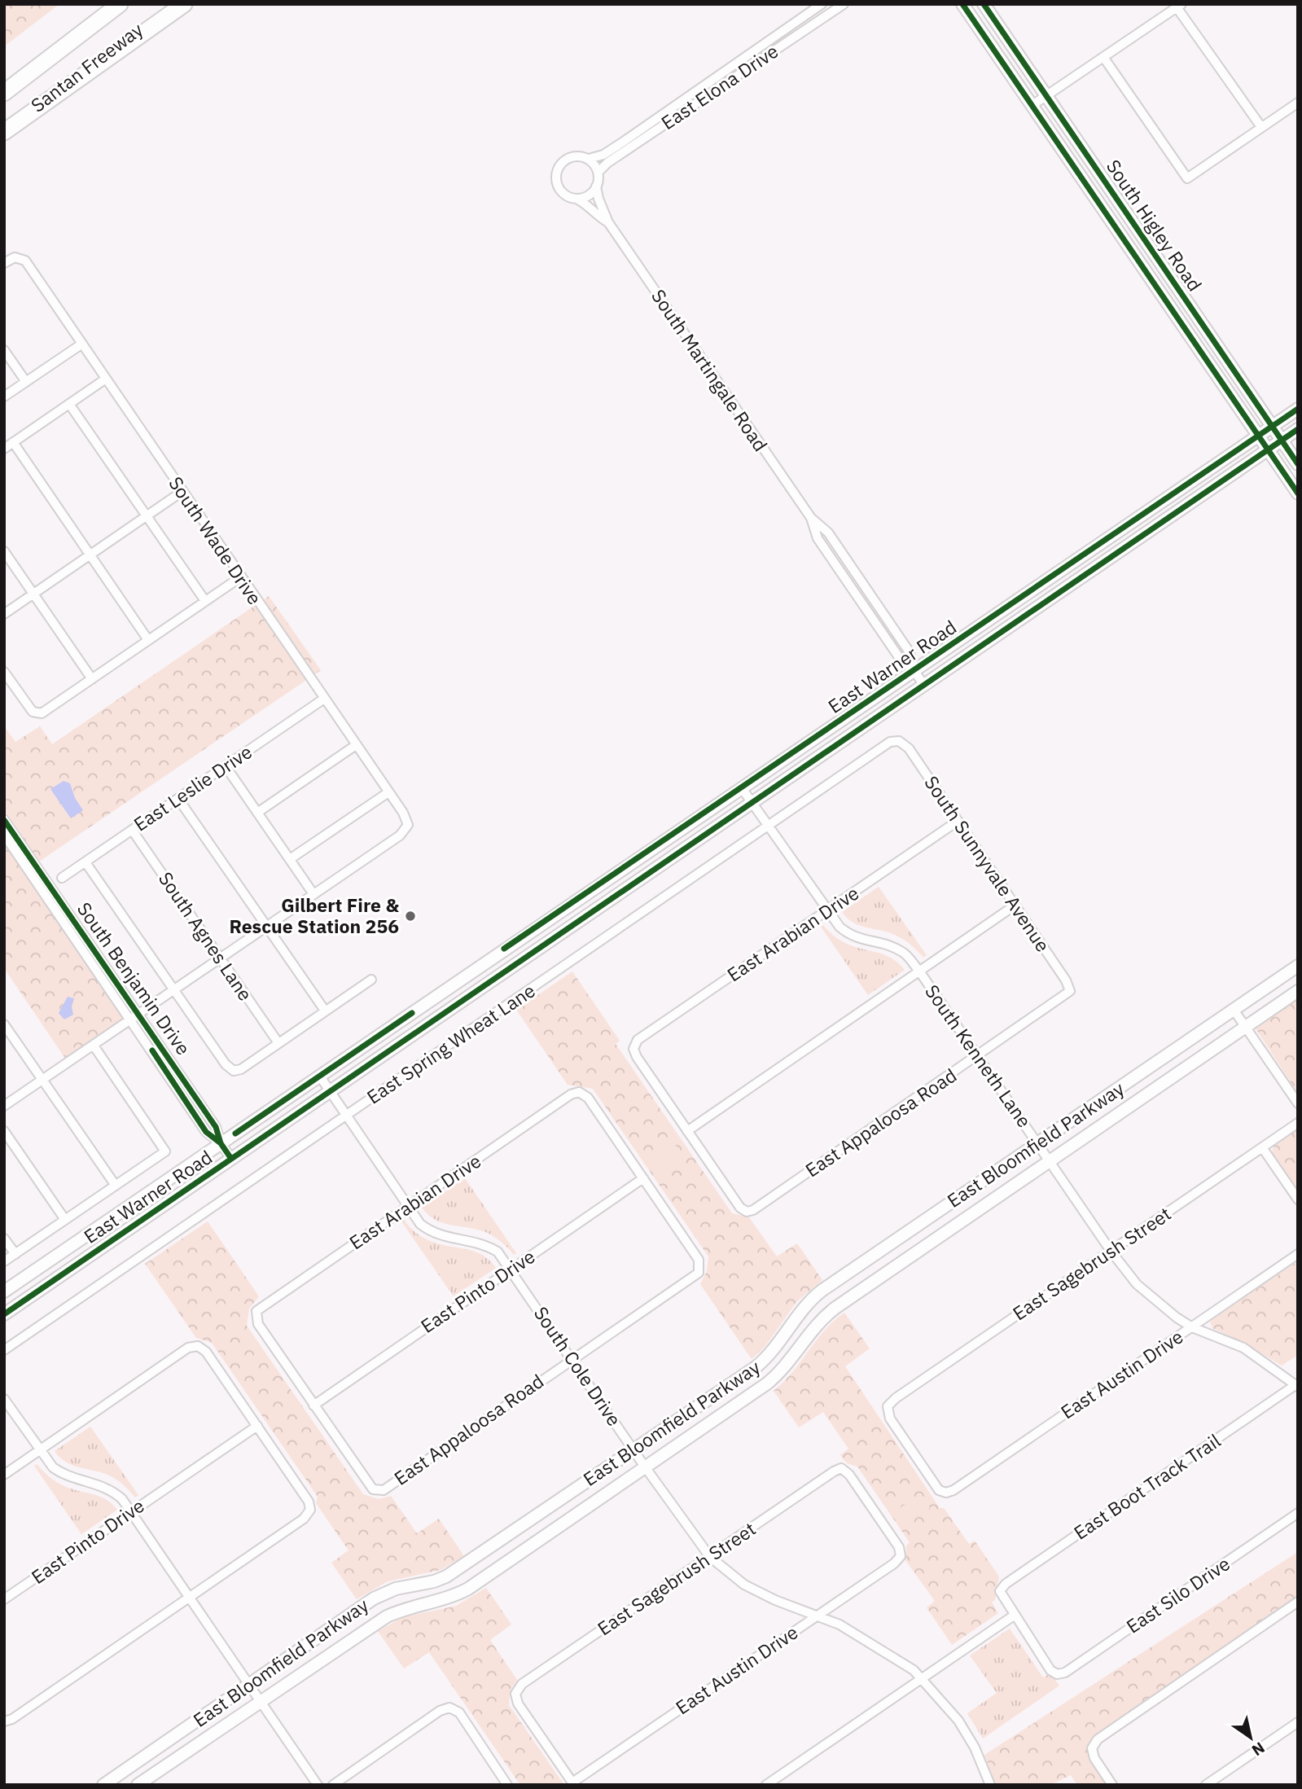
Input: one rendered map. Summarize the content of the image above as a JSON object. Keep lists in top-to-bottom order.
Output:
{
  "streets": {
    "highway": ["Santan Freeway"],
    "main road": ["South Higley Road", "East Warner Road", "East Bloomfield Parkway"],
    "street": [
      "East Elona Drive",
      "South Martingale Road",
      "South Wade Drive",
      "East Leslie Drive",
      "South Sunnyvale Avenue",
      "East Arabian Drive",
      "South Agnes Lane",
      "South Benjamin Drive",
      "East Spring Wheat Lane",
      "South Kenneth Lane",
      "East Appaloosa Road",
      "East Sagebrush Street",
      "East Pinto Drive",
      "South Cole Drive",
      "East Austin Drive",
      "East Boot Track Trail",
      "East Silo Drive"
    ]
  },
  "crossings": [
    ["East Elona Drive", "South Martingale Road"],
    ["South Higley Road", "East Warner Road"],
    ["South Martingale Road", "East Warner Road"],
    ["South Wade Drive", "East Leslie Drive"],
    ["East Warner Road", "South Benjamin Drive"],
    ["East Warner Road", "South Kenneth Lane"],
    ["East Warner Road", "South Cole Drive"],
    ["East Leslie Drive", "South Agnes Lane"],
    ["South Sunnyvale Avenue", "East Arabian Drive"],
    ["South Sunnyvale Avenue", "East Spring Wheat Lane"],
    ["South Sunnyvale Avenue", "East Appaloosa Road"],
    ["East Arabian Drive", "South Kenneth Lane"],
    ["East Arabian Drive", "East Appaloosa Road"],
    ["East Arabian Drive", "East Pinto Drive"],
    ["East Arabian Drive", "South Cole Drive"],
    ["East Spring Wheat Lane", "South Kenneth Lane"],
    ["East Spring Wheat Lane", "South Cole Drive"],
    ["South Kenneth Lane", "East Appaloosa Road"],
    ["South Kenneth Lane", "East Bloomfield Parkway"],
    ["South Kenneth Lane", "East Sagebrush Street"],
    ["South Kenneth Lane", "East Austin Drive"],
    ["South Kenneth Lane", "East Boot Track Trail"],
    ["East Appaloosa Road", "East Pinto Drive"],
    ["East Appaloosa Road", "South Cole Drive"],
    ["East Bloomfield Parkway", "South Cole Drive"],
    ["East Sagebrush Street", "South Cole Drive"],
    ["East Sagebrush Street", "East Austin Drive"],
    ["East Pinto Drive", "South Cole Drive"],
    ["South Cole Drive", "East Austin Drive"],
    ["East Boot Track Trail", "East Silo Drive"]
  ],
  "places": ["Gilbert Fire & Rescue Station 256"],
  "north": "bottom right"
}
